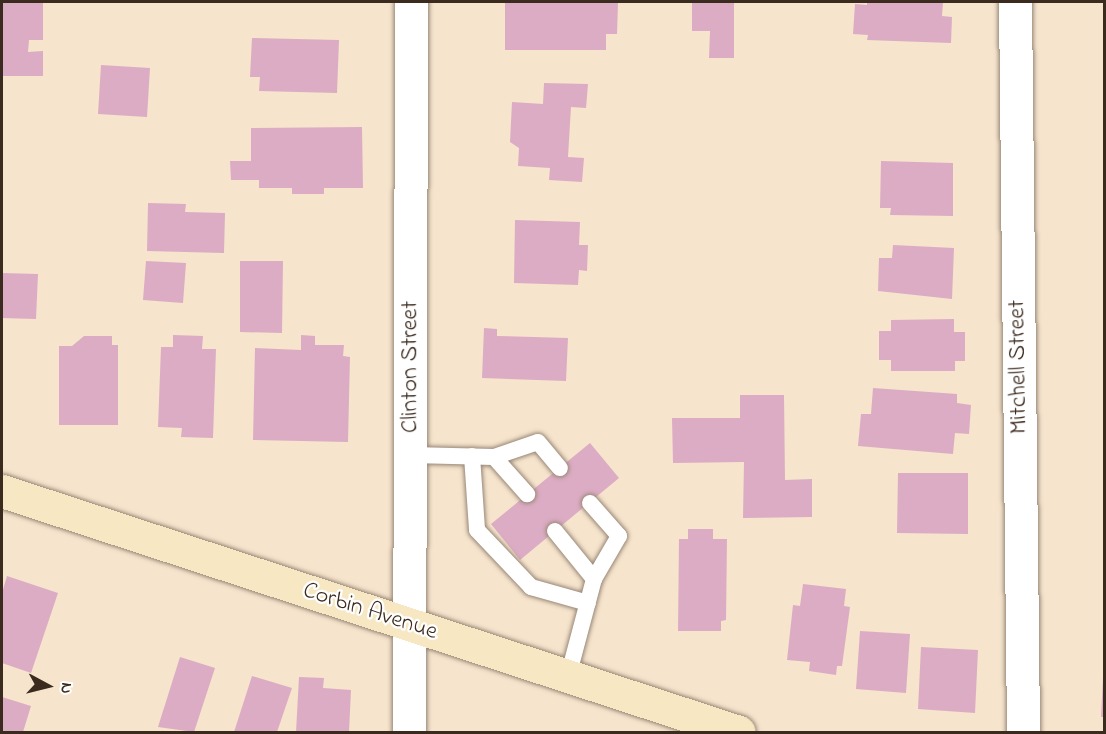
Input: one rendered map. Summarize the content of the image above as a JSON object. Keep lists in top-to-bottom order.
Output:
{
  "streets": {
    "main road": ["Corbin Avenue"],
    "street": ["Clinton Street", "Mitchell Street"]
  },
  "crossings": [
    ["Clinton Street", "Corbin Avenue"]
  ],
  "north": "right"
}
